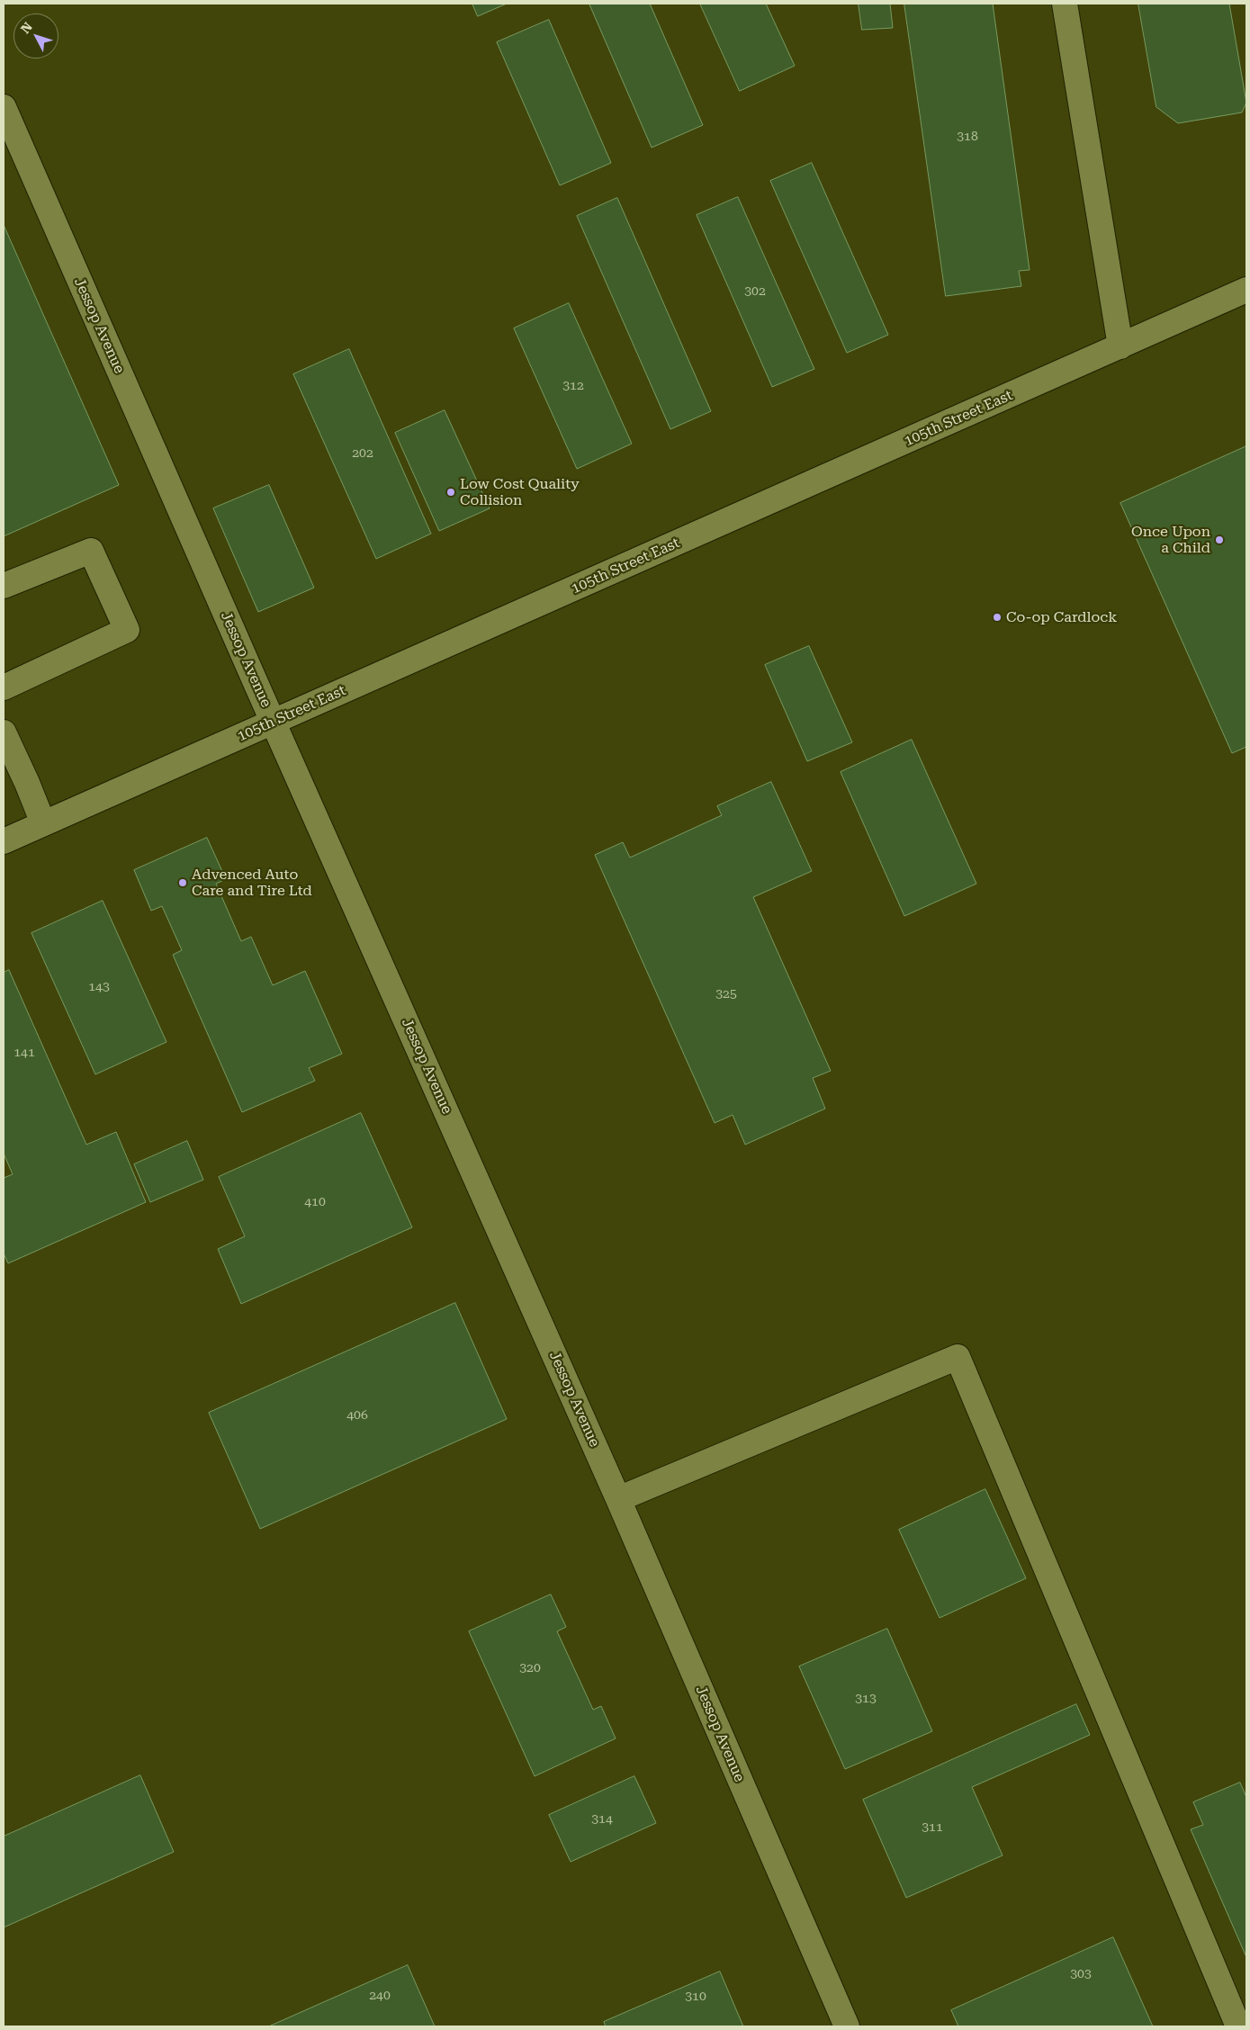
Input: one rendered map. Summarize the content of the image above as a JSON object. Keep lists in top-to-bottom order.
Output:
{
  "streets": {
    "street": ["Jessop Avenue", "105th Street East"]
  },
  "crossings": [
    ["Jessop Avenue", "105th Street East"]
  ],
  "places": [
    "Low Cost Quality Collision",
    "Once Upon a Child",
    "Co-op Cardlock",
    "Advenced Auto Care and Tire Ltd"
  ],
  "house_numbers": [
    "318",
    "302",
    "312",
    "202",
    "143",
    "325",
    "141",
    "410",
    "406",
    "320",
    "313",
    "314",
    "311",
    "303",
    "240",
    "310"
  ],
  "north": "top left"
}
